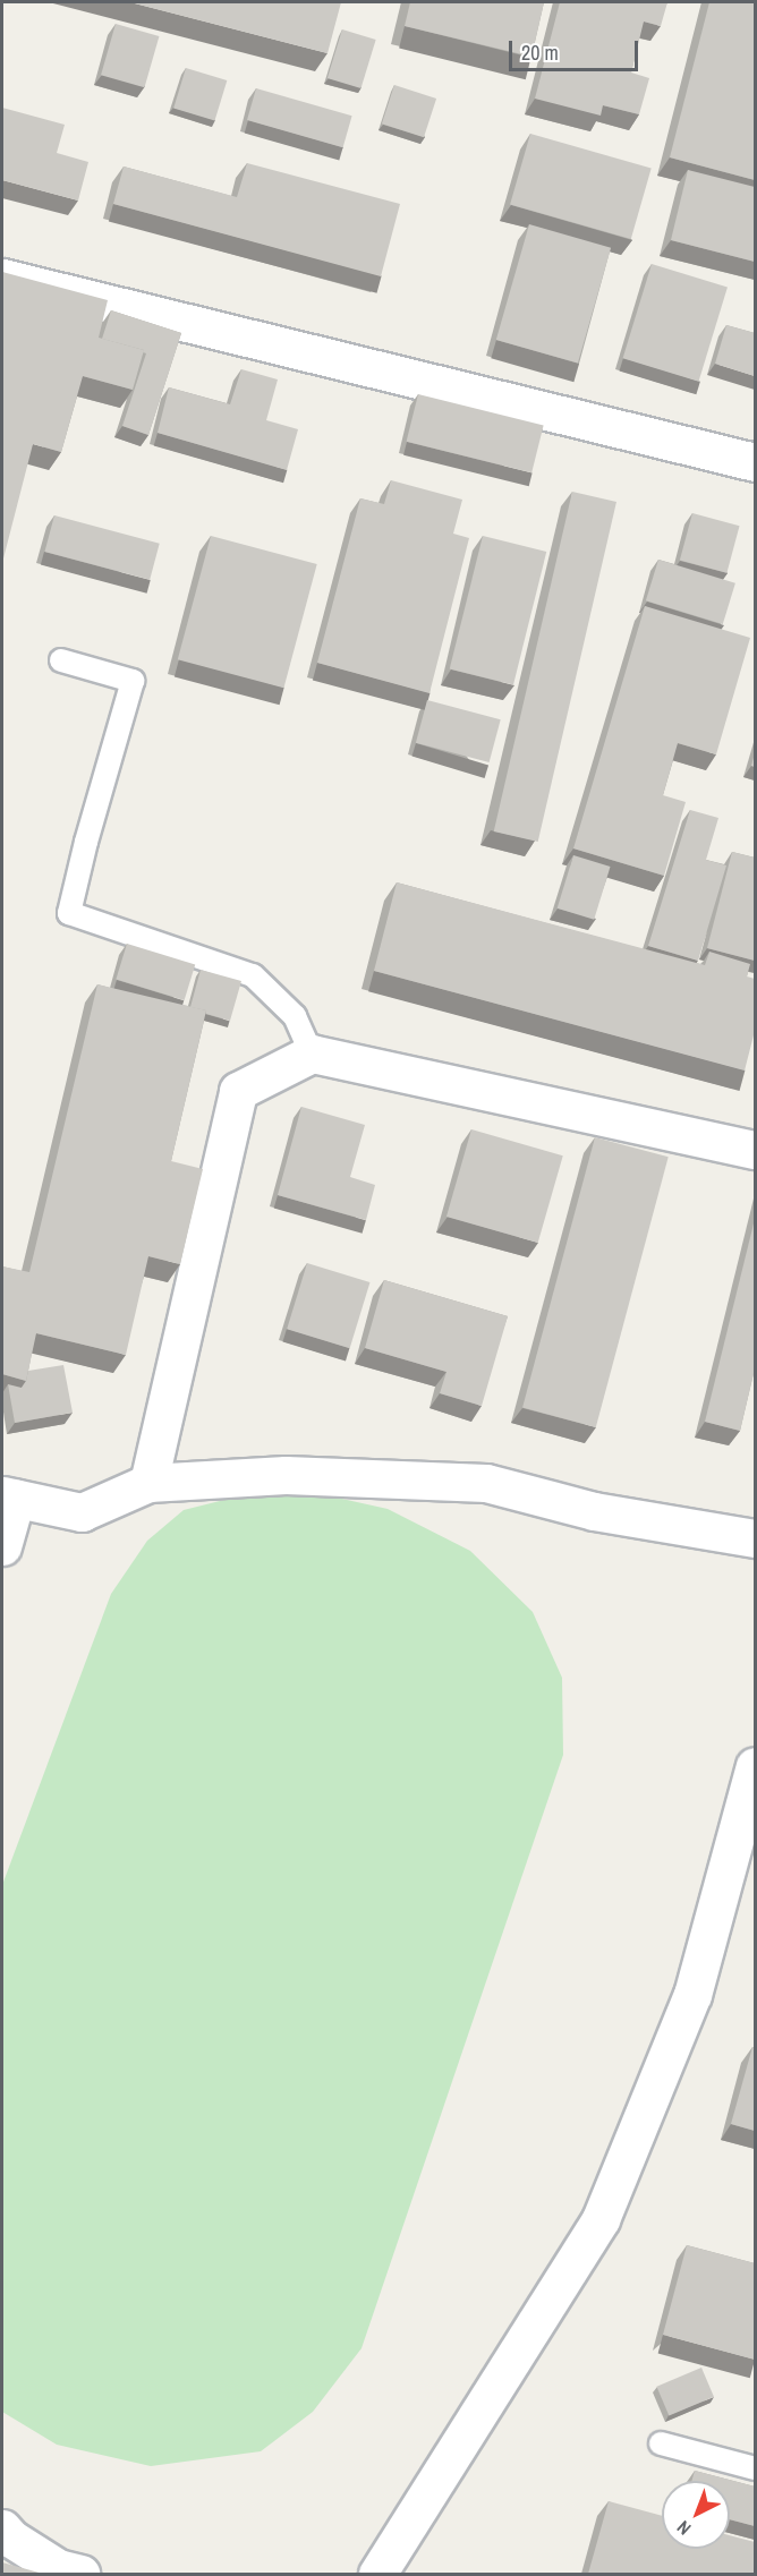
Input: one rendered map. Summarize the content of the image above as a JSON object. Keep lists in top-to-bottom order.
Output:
{
  "scale_bar": "20 m",
  "north": "bottom left"
}
